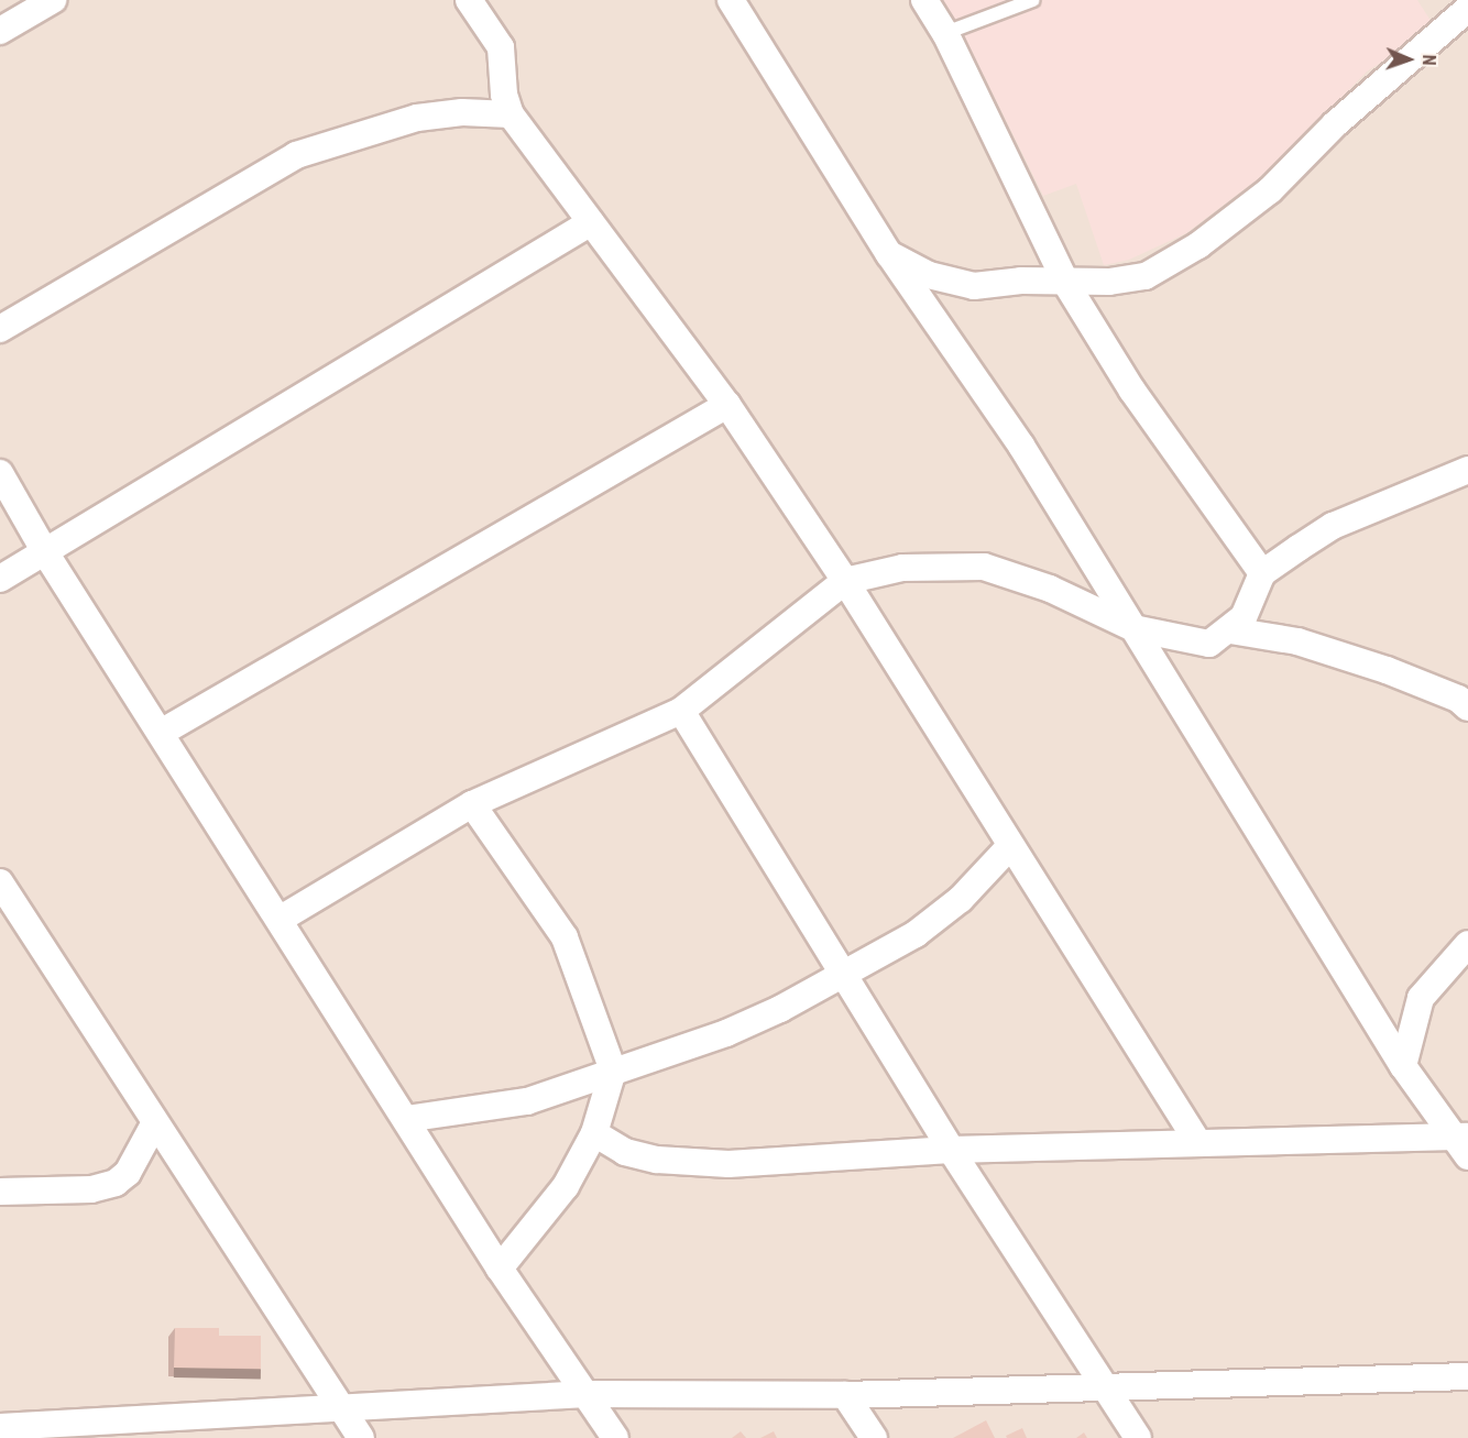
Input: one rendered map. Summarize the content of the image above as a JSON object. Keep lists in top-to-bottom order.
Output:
{
  "north": "right"
}
